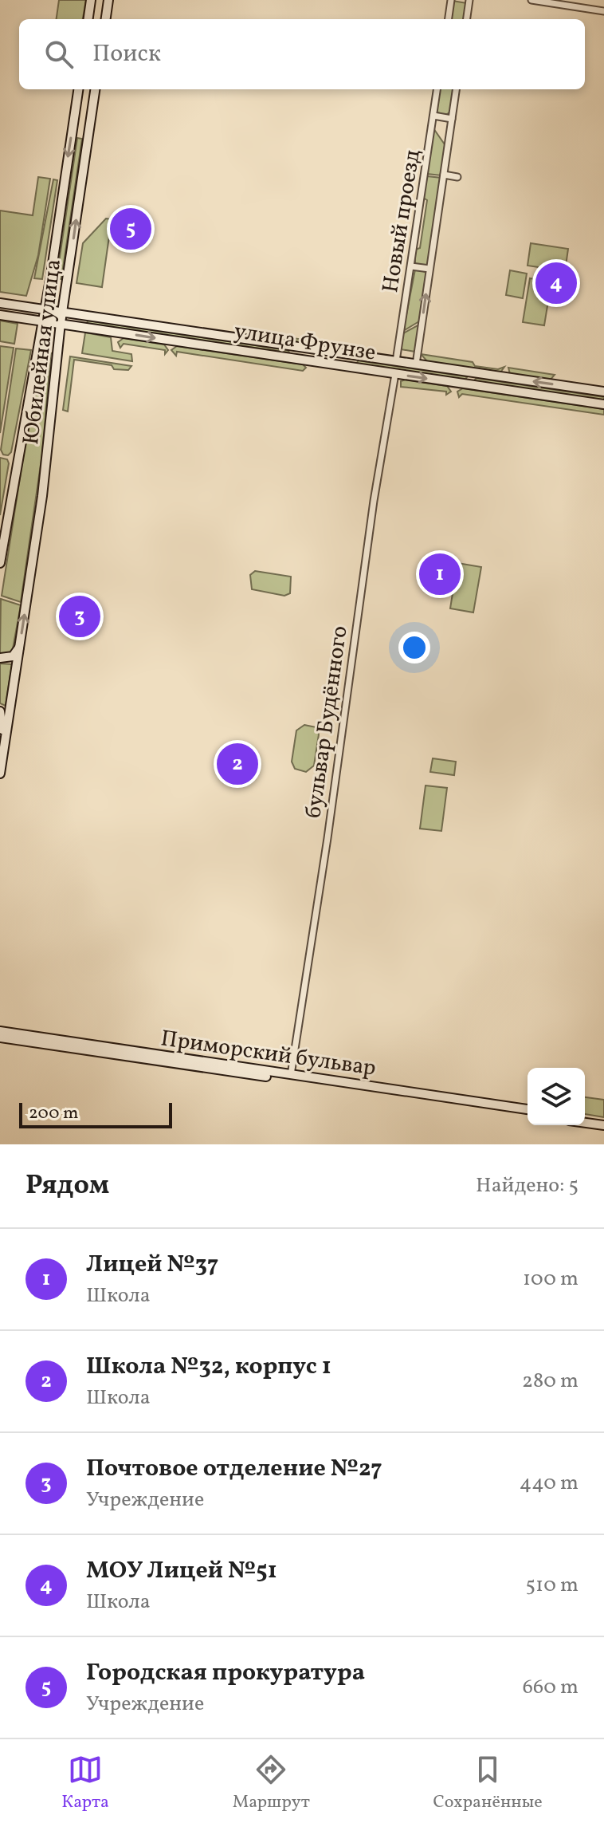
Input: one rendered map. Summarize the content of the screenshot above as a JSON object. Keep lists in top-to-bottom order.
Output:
{
  "streets": {
    "main road": ["улица Фрунзе", "Юбилейная улица", "Приморский бульвар"],
    "street": ["Новый проезд", "бульвар Будённого"]
  },
  "crossings": [
    ["Новый проезд", "улица Фрунзе"],
    ["улица Фрунзе", "Юбилейная улица"],
    ["улица Фрунзе", "бульвар Будённого"],
    ["бульвар Будённого", "Приморский бульвар"]
  ],
  "scale_bar": "200 m",
  "page": {
    "search": "Поиск",
    "pins": [
      "5",
      "4",
      "1",
      "3",
      "2"
    ],
    "scale": "200 m",
    "heading": ["Рядом", "Найдено: 5"],
    "list": [
      {
        "mark": "1",
        "name": "Лицей №37",
        "note": "Школа",
        "value": "100 m"
      },
      {
        "mark": "2",
        "name": "Школа №32, корпус 1",
        "note": "Школа",
        "value": "280 m"
      },
      {
        "mark": "3",
        "name": "Почтовое отделение №27",
        "note": "Учреждение",
        "value": "440 m"
      },
      {
        "mark": "4",
        "name": "МОУ Лицей №51",
        "note": "Школа",
        "value": "510 m"
      },
      {
        "mark": "5",
        "name": "Городская прокуратура",
        "note": "Учреждение",
        "value": "660 m"
      }
    ],
    "nav": ["Карта", "Маршрут", "Сохранённые"]
  }
}
